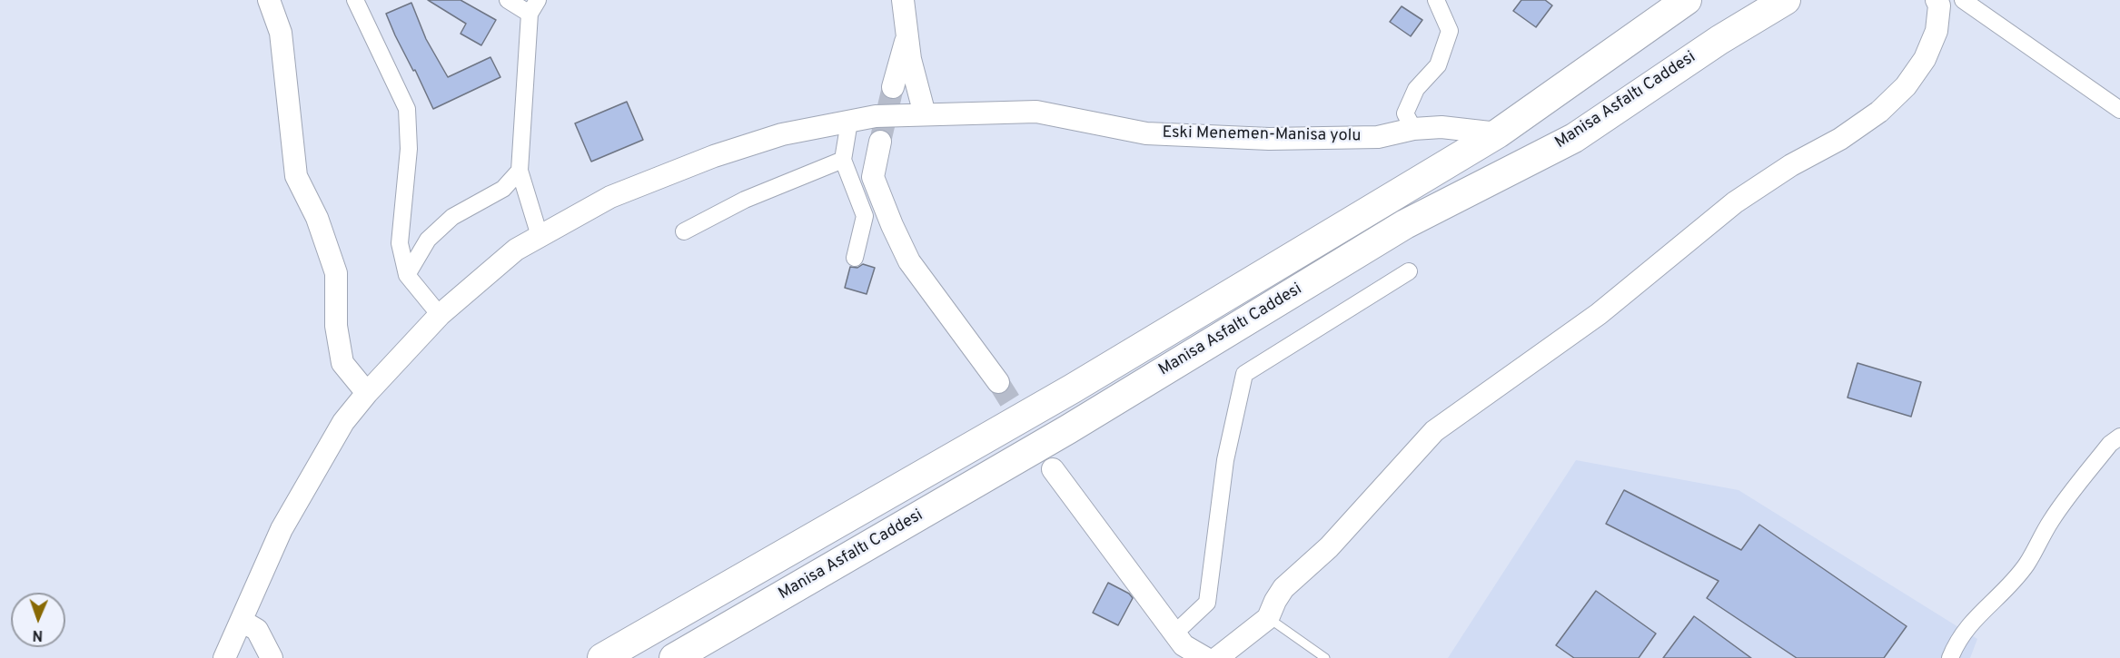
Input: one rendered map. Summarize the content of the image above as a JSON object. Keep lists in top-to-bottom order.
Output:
{
  "streets": {
    "highway": ["Manisa Asfaltı Caddesi"],
    "street": ["Eski Menemen-Manisa yolu"]
  },
  "crossings": [
    ["Manisa Asfaltı Caddesi", "Eski Menemen-Manisa yolu"]
  ],
  "north": "bottom"
}
